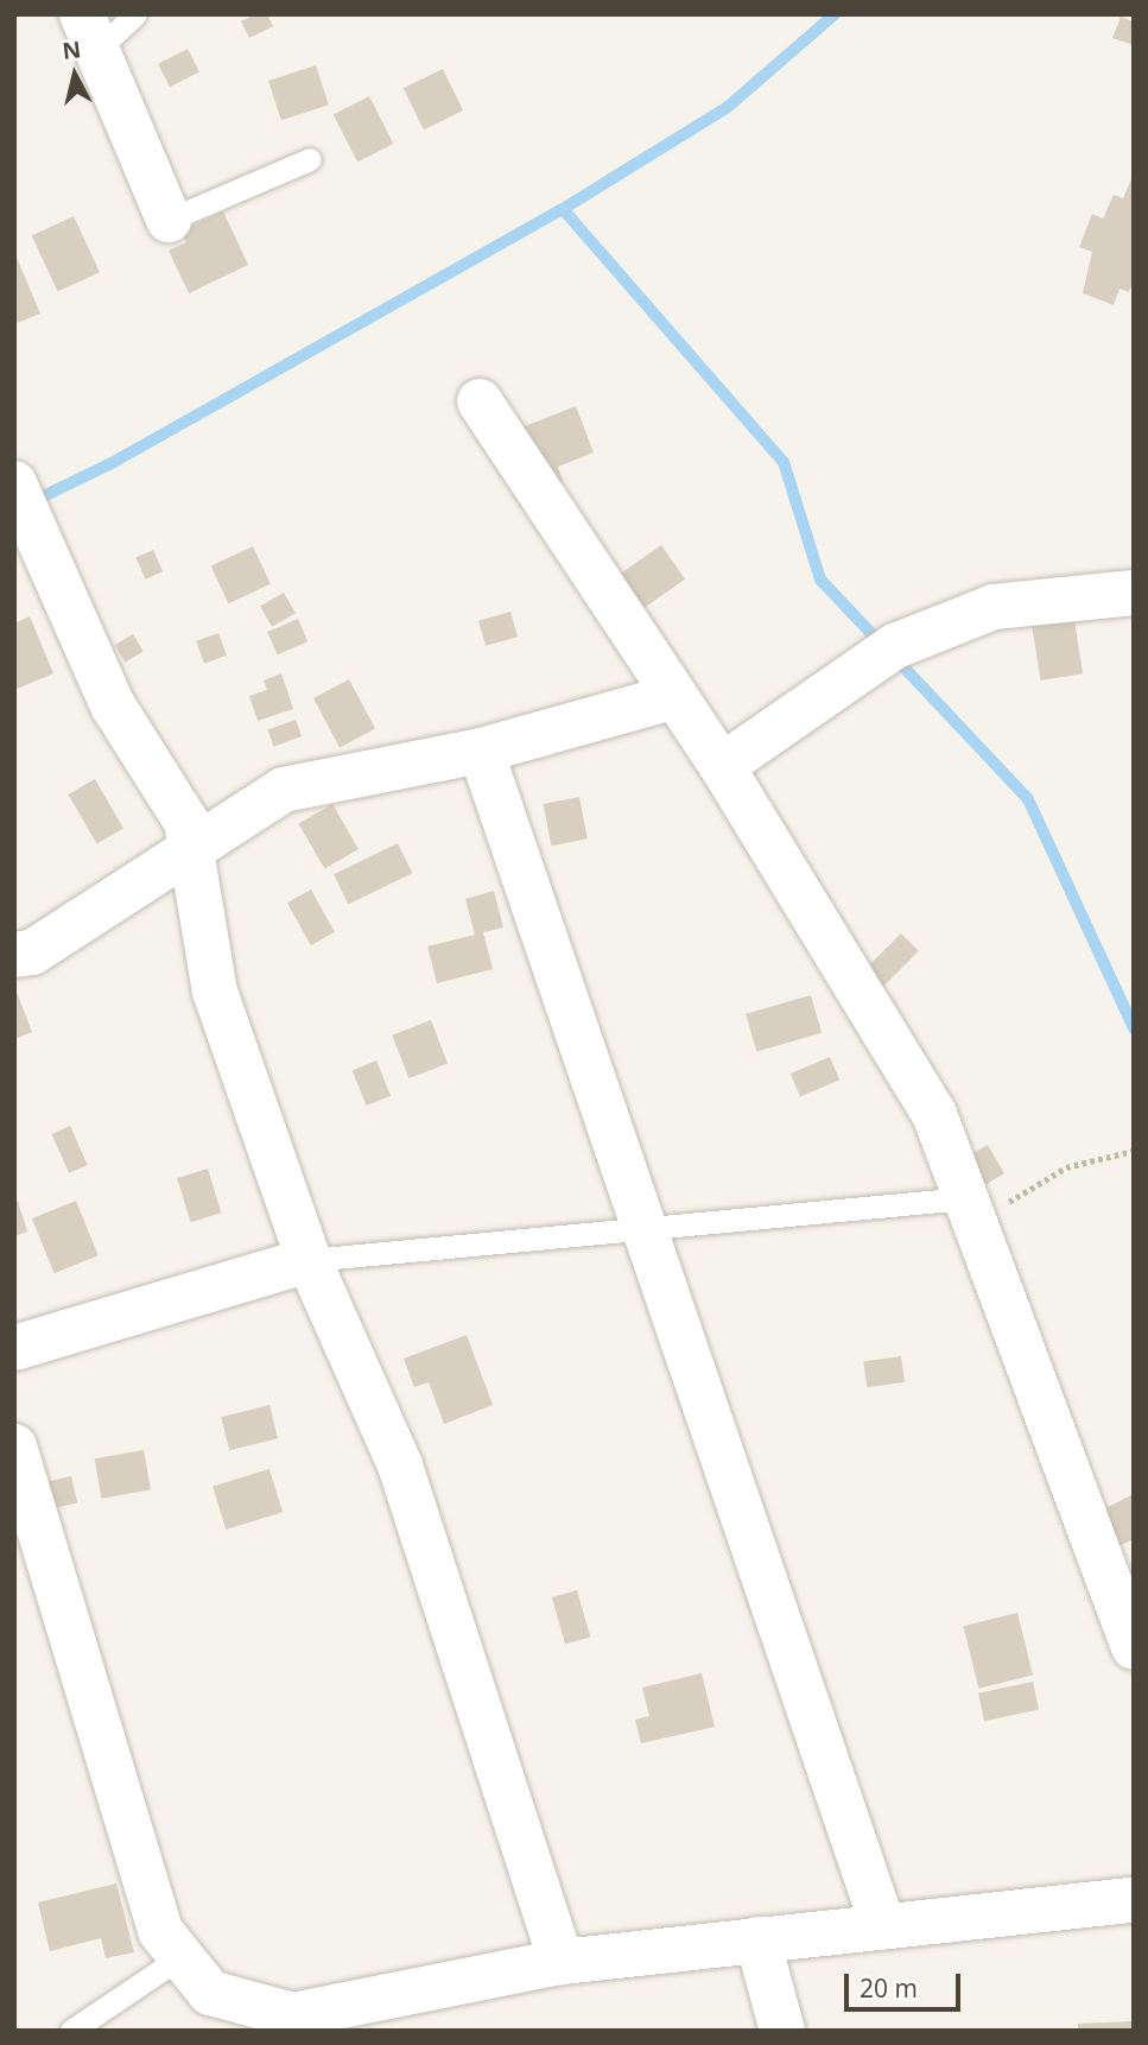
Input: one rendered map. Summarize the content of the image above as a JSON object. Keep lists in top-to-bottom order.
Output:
{
  "scale_bar": "20 m",
  "north": "top"
}
